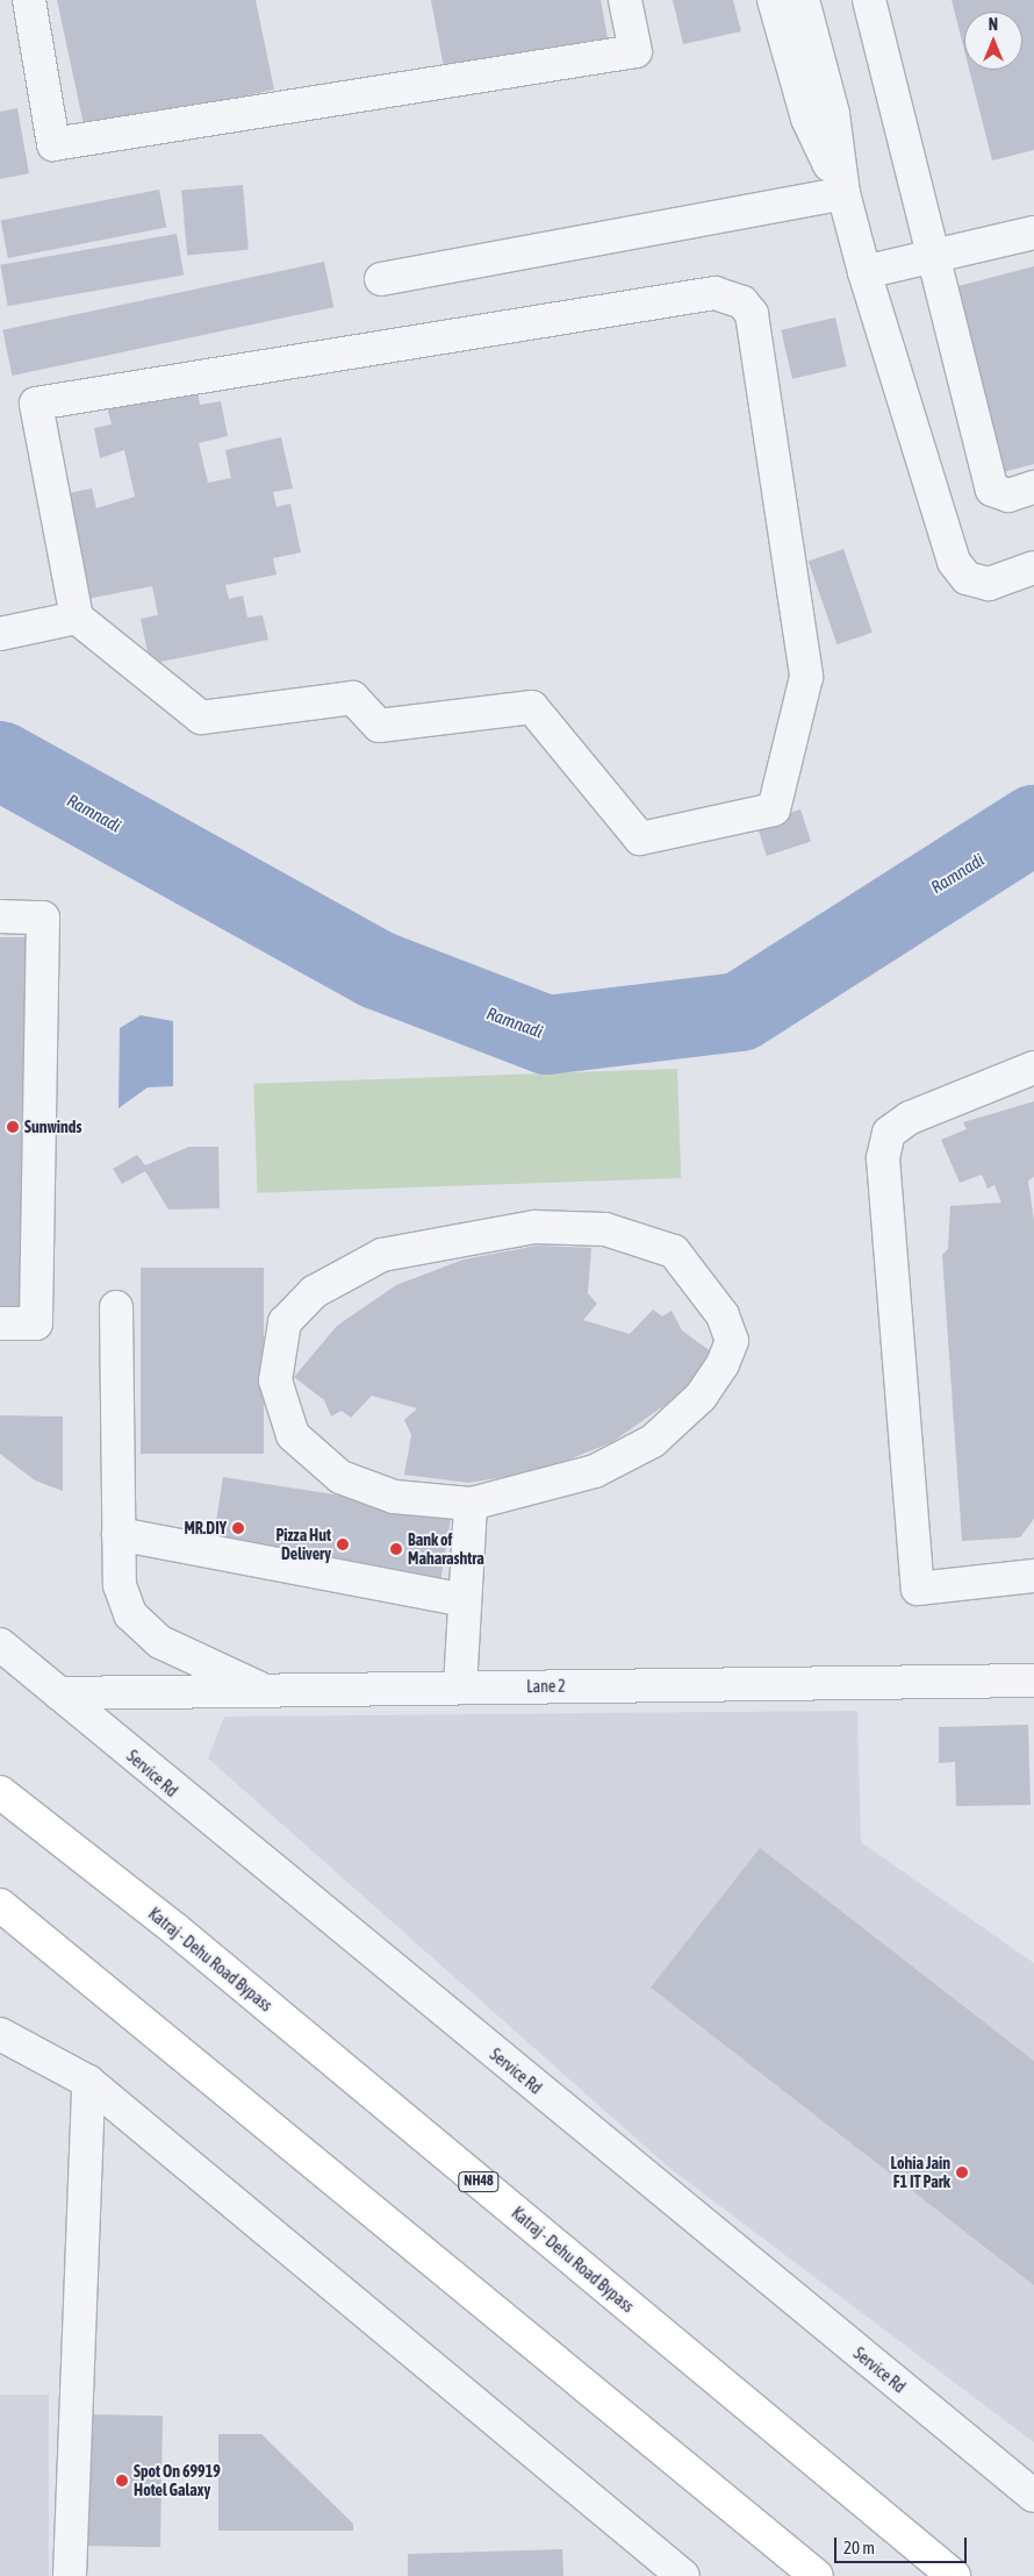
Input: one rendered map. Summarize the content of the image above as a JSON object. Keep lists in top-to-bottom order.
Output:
{
  "streets": {
    "highway": ["Katraj - Dehu Road Bypass", "NH48"],
    "street": ["Lane 2", "Service Rd"]
  },
  "crossings": [
    ["Lane 2", "Service Rd"]
  ],
  "water": ["Ramnadi"],
  "places": [
    "Sunwinds",
    "MR.DIY",
    "Pizza Hut Delivery",
    "Bank of Maharashtra",
    "Lohia Jain F1 IT Park",
    "Spot On 69919 Hotel Galaxy"
  ],
  "scale_bar": "20 m",
  "north": "top"
}
